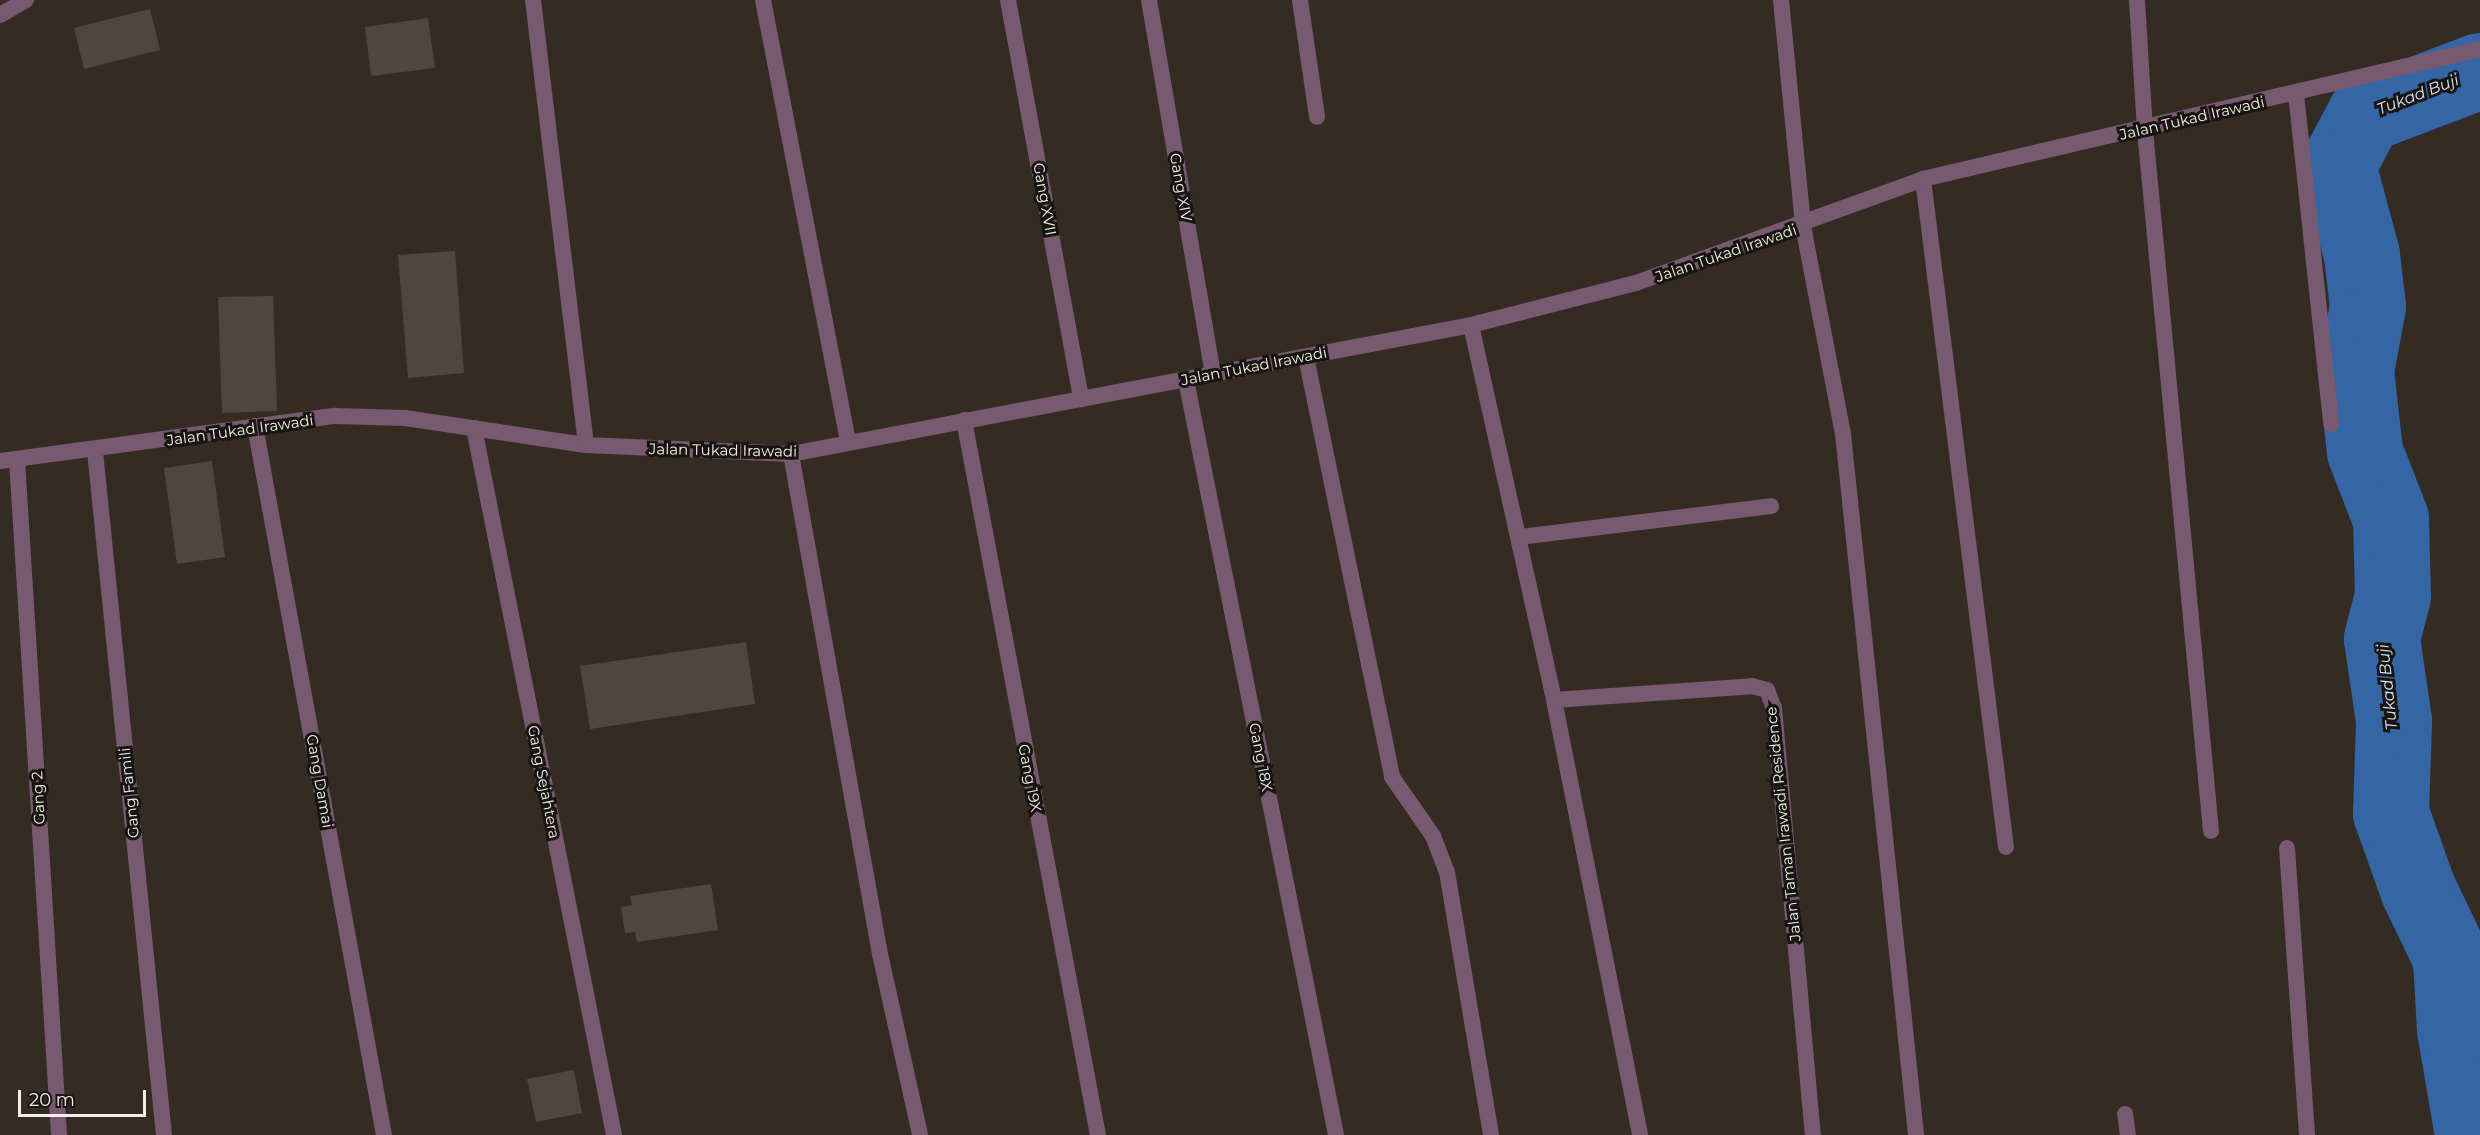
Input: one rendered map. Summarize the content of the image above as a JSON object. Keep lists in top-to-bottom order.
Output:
{
  "streets": {
    "street": [
      "Jalan Tukad Irawadi",
      "Gang XIV",
      "Gang XVII",
      "Gang 18X",
      "Gang 19X",
      "Gang Damai",
      "Gang Sejahtera",
      "Gang Famili",
      "Gang 2",
      "Jalan Taman Irawadi Residence"
    ]
  },
  "crossings": [
    ["Jalan Tukad Irawadi", "Gang XIV"],
    ["Jalan Tukad Irawadi", "Gang XVII"],
    ["Jalan Tukad Irawadi", "Gang 18X"],
    ["Jalan Tukad Irawadi", "Gang 19X"],
    ["Jalan Tukad Irawadi", "Gang Damai"],
    ["Jalan Tukad Irawadi", "Gang Sejahtera"],
    ["Jalan Tukad Irawadi", "Gang Famili"],
    ["Jalan Tukad Irawadi", "Gang 2"]
  ],
  "water": ["Tukad Buji"],
  "scale_bar": "20 m"
}
